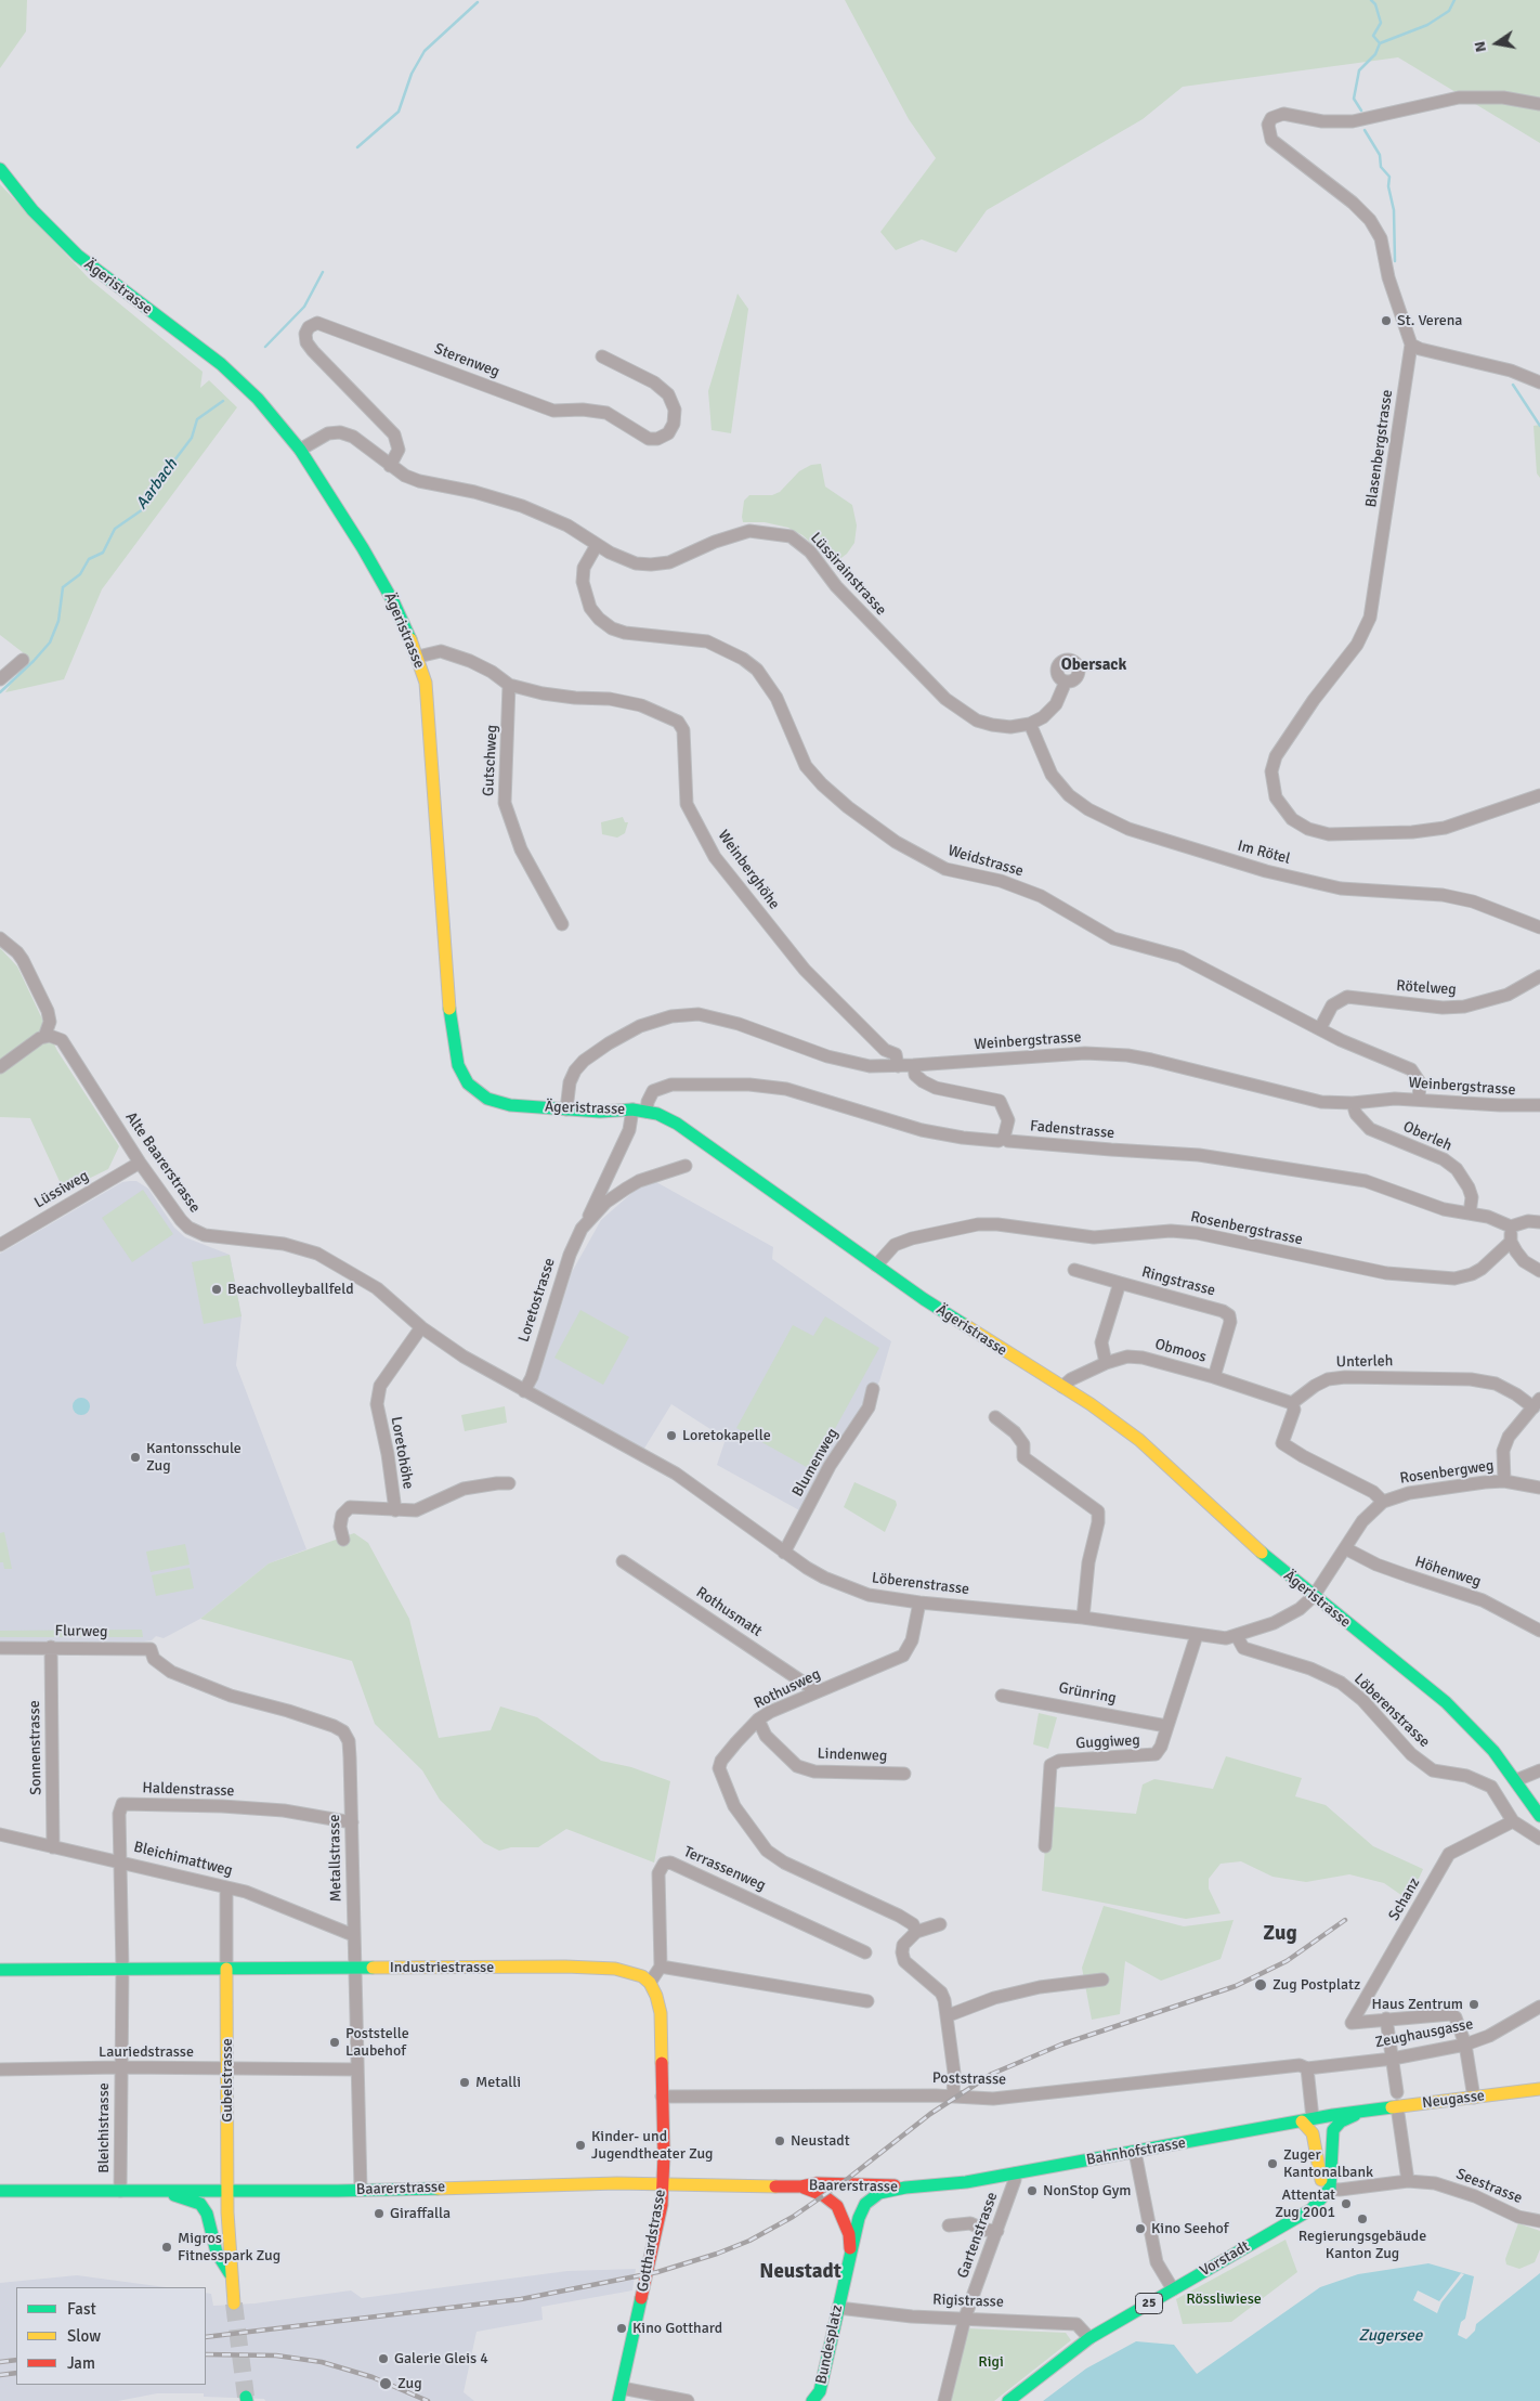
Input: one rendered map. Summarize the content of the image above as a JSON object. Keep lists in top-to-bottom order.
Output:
{
  "streets": {
    "main road": [
      "Ägeristrasse",
      "Industriestrasse",
      "Gubelstrasse",
      "Neugasse",
      "Bahnhofstrasse",
      "Baarerstrasse",
      "Gotthardstrasse",
      "Vorstadt",
      "25",
      "Bundesplatz"
    ],
    "street": [
      "Sterenweg",
      "Blasenbergstrasse",
      "Lüssirainstrasse",
      "Gutschweg",
      "Im Rötel",
      "Weidstrasse",
      "Weinberghöhe",
      "Rötelweg",
      "Weinbergstrasse",
      "Fadenstrasse",
      "Oberleh",
      "Alte Baarerstrasse",
      "Lüssiweg",
      "Rosenbergstrasse",
      "Ringstrasse",
      "Loretostrasse",
      "Obmoos",
      "Unterleh",
      "Loretohöhe",
      "Blumenweg",
      "Rosenbergweg",
      "Höhenweg",
      "Löberenstrasse",
      "Rothusmatt",
      "Flurweg",
      "Rothusweg",
      "Grünring",
      "Guggiweg",
      "Sonnenstrasse",
      "Lindenweg",
      "Haldenstrasse",
      "Metallstrasse",
      "Bleichimattweg",
      "Terrassenweg",
      "Schanz",
      "Zeughausgasse",
      "Lauriedstrasse",
      "Poststrasse",
      "Bleichistrasse",
      "Seestrasse",
      "Gartenstrasse",
      "Rigistrasse"
    ]
  },
  "crossings": [
    ["Ägeristrasse", "Lüssirainstrasse"],
    ["Ägeristrasse", "Weinbergstrasse"],
    ["Ägeristrasse", "Fadenstrasse"],
    ["Ägeristrasse", "Rosenbergstrasse"],
    ["Ägeristrasse", "Loretostrasse"],
    ["Ägeristrasse", "Obmoos"],
    ["Ägeristrasse", "Rosenbergweg"],
    ["Ägeristrasse", "Löberenstrasse"],
    ["Sterenweg", "Lüssirainstrasse"],
    ["Lüssirainstrasse", "Im Rötel"],
    ["Lüssirainstrasse", "Weidstrasse"],
    ["Gutschweg", "Weinberghöhe"],
    ["Weidstrasse", "Rötelweg"],
    ["Weidstrasse", "Weinbergstrasse"],
    ["Weinberghöhe", "Weinbergstrasse"],
    ["Weinbergstrasse", "Oberleh"],
    ["Fadenstrasse", "Oberleh"],
    ["Alte Baarerstrasse", "Lüssiweg"],
    ["Alte Baarerstrasse", "Loretostrasse"],
    ["Alte Baarerstrasse", "Loretohöhe"],
    ["Alte Baarerstrasse", "Löberenstrasse"],
    ["Ringstrasse", "Obmoos"],
    ["Loretostrasse", "Löberenstrasse"],
    ["Obmoos", "Unterleh"],
    ["Unterleh", "Rosenbergweg"],
    ["Blumenweg", "Löberenstrasse"],
    ["Rosenbergweg", "Höhenweg"],
    ["Rosenbergweg", "Löberenstrasse"],
    ["Löberenstrasse", "Rothusweg"],
    ["Löberenstrasse", "Guggiweg"],
    ["Löberenstrasse", "Schanz"],
    ["Rothusmatt", "Rothusweg"],
    ["Flurweg", "Sonnenstrasse"],
    ["Flurweg", "Metallstrasse"],
    ["Rothusweg", "Lindenweg"],
    ["Grünring", "Guggiweg"],
    ["Sonnenstrasse", "Bleichimattweg"],
    ["Haldenstrasse", "Metallstrasse"],
    ["Haldenstrasse", "Bleichimattweg"],
    ["Haldenstrasse", "Industriestrasse"],
    ["Haldenstrasse", "Bleichistrasse"],
    ["Metallstrasse", "Bleichimattweg"],
    ["Metallstrasse", "Industriestrasse"],
    ["Metallstrasse", "Lauriedstrasse"],
    ["Metallstrasse", "Baarerstrasse"],
    ["Bleichimattweg", "Gubelstrasse"],
    ["Industriestrasse", "Gubelstrasse"],
    ["Industriestrasse", "Bleichistrasse"],
    ["Industriestrasse", "Gotthardstrasse"],
    ["Zeughausgasse", "Poststrasse"],
    ["Lauriedstrasse", "Gubelstrasse"],
    ["Lauriedstrasse", "Bleichistrasse"],
    ["Poststrasse", "Gotthardstrasse"],
    ["Gubelstrasse", "Baarerstrasse"],
    ["Neugasse", "Bahnhofstrasse"],
    ["Bleichistrasse", "Baarerstrasse"],
    ["Bahnhofstrasse", "Baarerstrasse"],
    ["Bahnhofstrasse", "Gartenstrasse"],
    ["Bahnhofstrasse", "Bundesplatz"],
    ["Baarerstrasse", "Gotthardstrasse"],
    ["Baarerstrasse", "Bundesplatz"],
    ["Seestrasse", "Vorstadt"],
    ["Gartenstrasse", "Rigistrasse"],
    ["Vorstadt", "Rigistrasse"],
    ["Rigistrasse", "Bundesplatz"]
  ],
  "districts": ["Obersack", "Zug", "Neustadt"],
  "water": ["Aarbach", "Zugersee"],
  "parks": ["Rössliwiese", "Rigi"],
  "places": [
    "St. Verena",
    "Beachvolleyballfeld",
    "Loretokapelle",
    "Kantonsschule Zug",
    "Zug Postplatz",
    "Haus Zentrum",
    "Poststelle Laubehof",
    "Metalli",
    "Neustadt",
    "Kinder- und Jugendtheater Zug",
    "Zuger Kantonalbank",
    "NonStop Gym",
    "Attentat Zug 2001",
    "Giraffalla",
    "Regierungsgebäude Kanton Zug",
    "Kino Seehof",
    "Migros Fitnesspark Zug",
    "Kino Gotthard",
    "Galerie Gleis 4",
    "Zug"
  ],
  "legend": ["Fast", "Slow", "Jam"],
  "north": "left"
}
